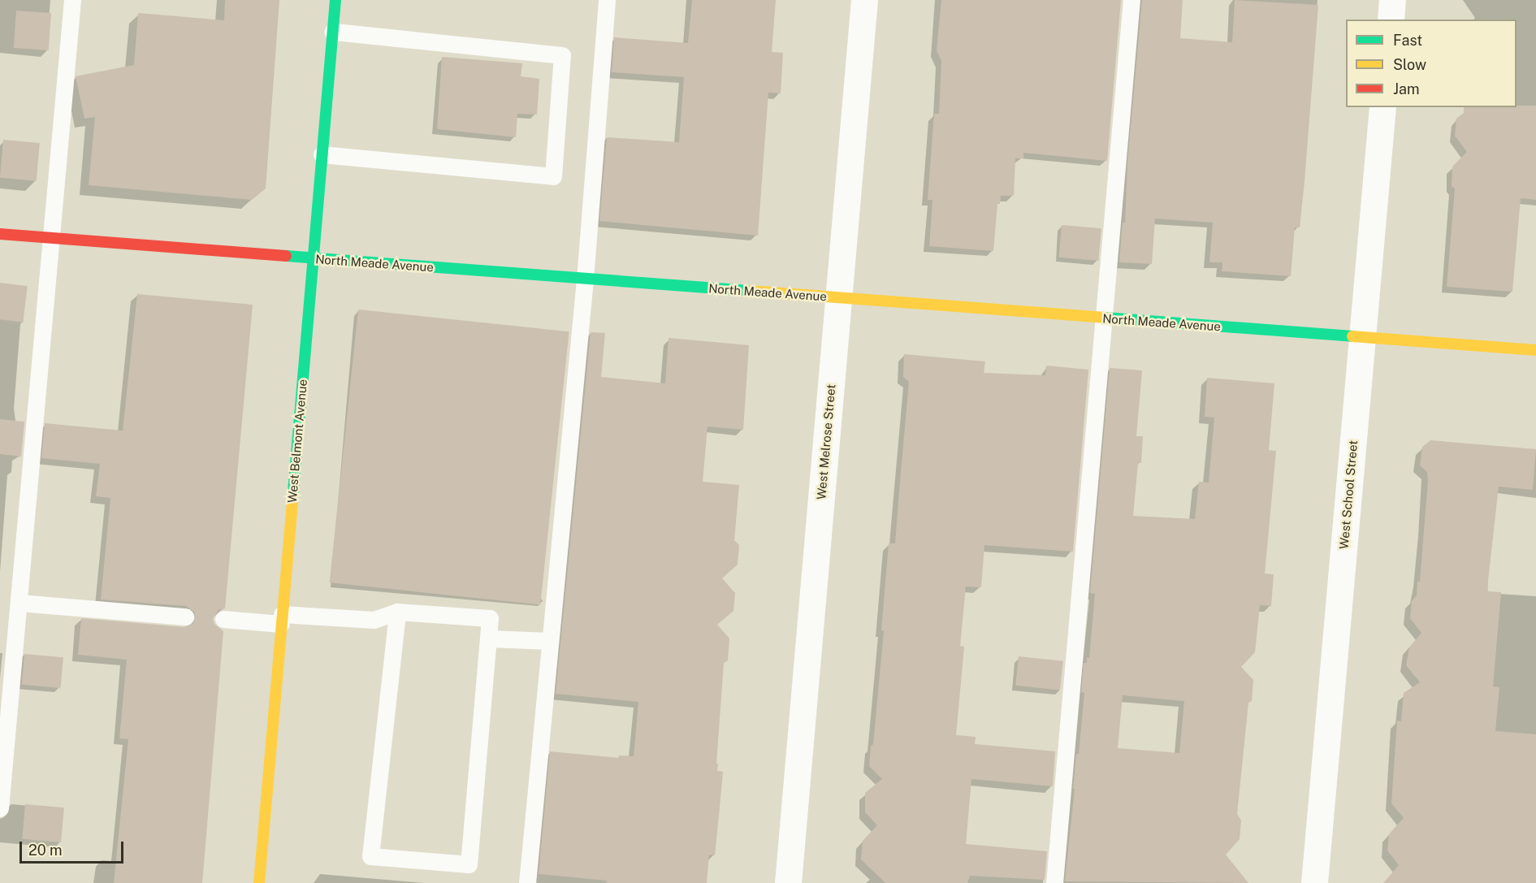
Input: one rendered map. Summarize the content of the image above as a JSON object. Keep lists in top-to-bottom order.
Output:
{
  "streets": {
    "street": [
      "North Meade Avenue",
      "West Belmont Avenue",
      "West Melrose Street",
      "West School Street"
    ]
  },
  "crossings": [
    ["North Meade Avenue", "West Belmont Avenue"],
    ["North Meade Avenue", "West Melrose Street"],
    ["North Meade Avenue", "West School Street"]
  ],
  "legend": ["Fast", "Slow", "Jam"],
  "scale_bar": "20 m"
}
